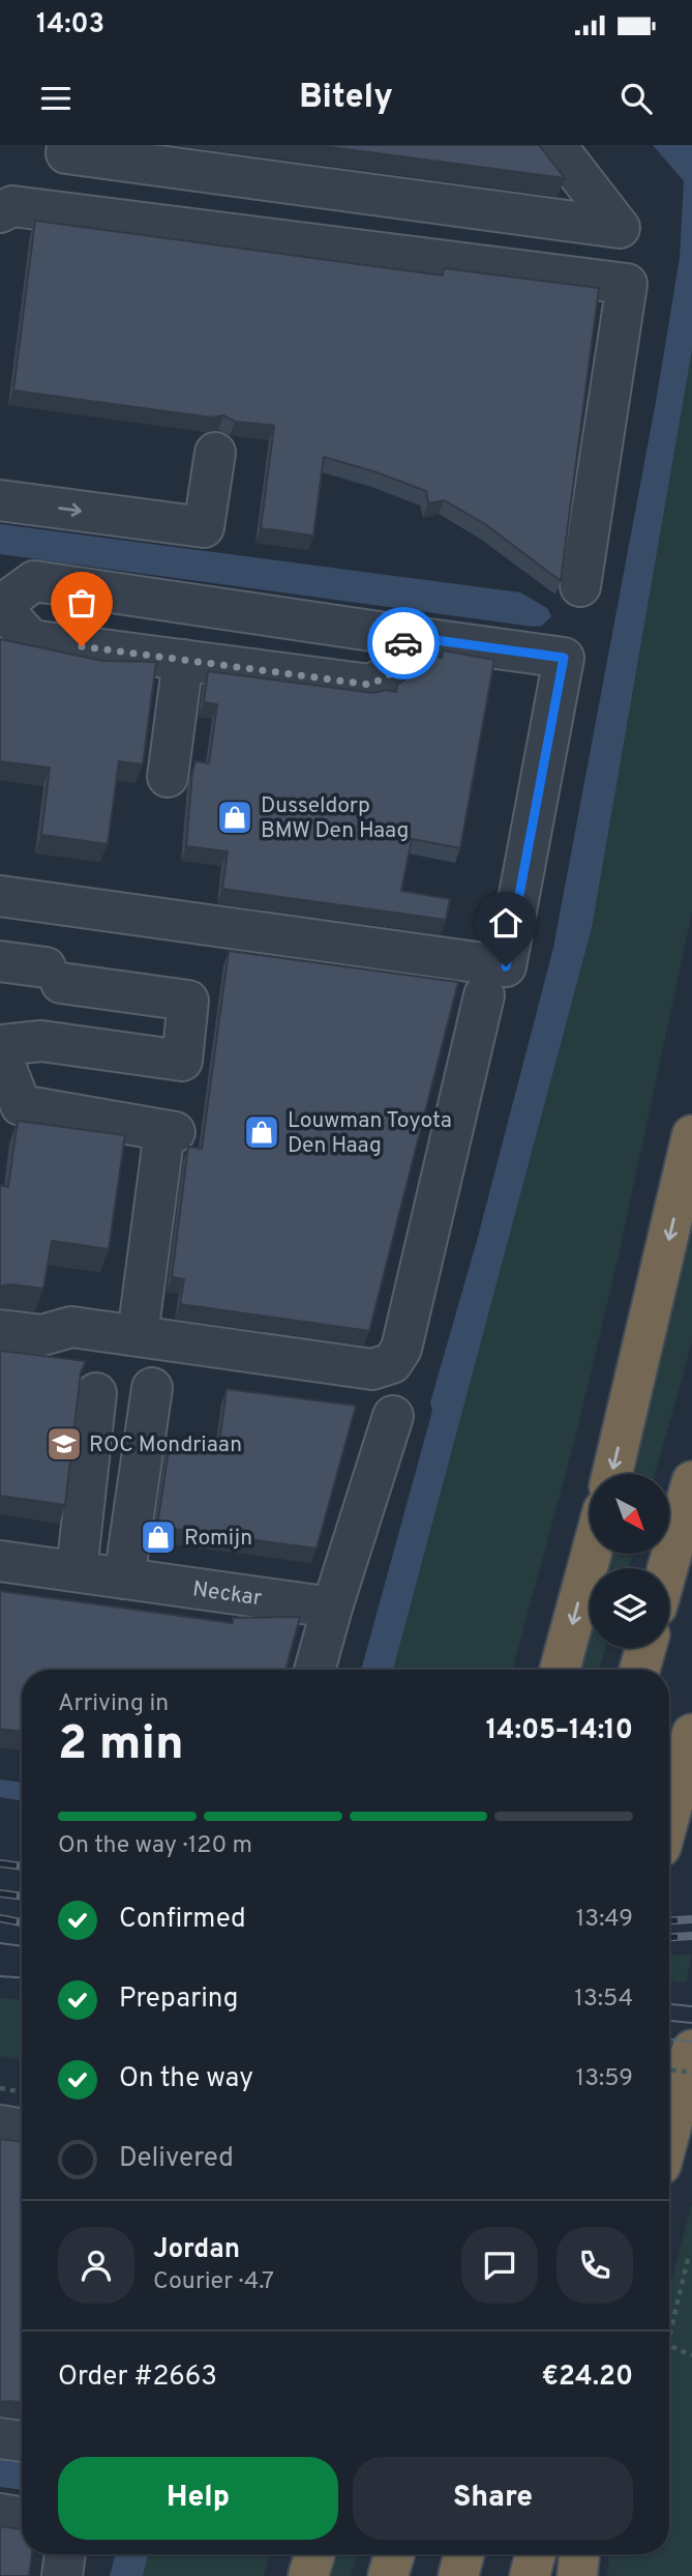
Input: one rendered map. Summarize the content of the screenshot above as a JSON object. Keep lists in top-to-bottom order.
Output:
{
  "streets": {
    "lane": ["Neckar"]
  },
  "places": {
    "shop": ["Dusseldorp BMW Den Haag", "Louwman Toyota Den Haag", "Romijn"],
    "school or university": ["ROC Mondriaan"]
  },
  "north": "bottom right",
  "page": {
    "status": "14:03",
    "header": "Bitely",
    "heading": ["2 min", "Arriving in", "14:05–14:10"],
    "panel": [
      "Jordan",
      "Courier · 4.7",
      "Order #2663",
      "€24.20"
    ],
    "bar": "On the way · 120 m",
    "list": [
      ["Confirmed", "13:49"],
      ["Preparing", "13:54"],
      ["On the way", "13:59"],
      "Delivered"
    ],
    "buttons": ["Help", "Share"]
  }
}
